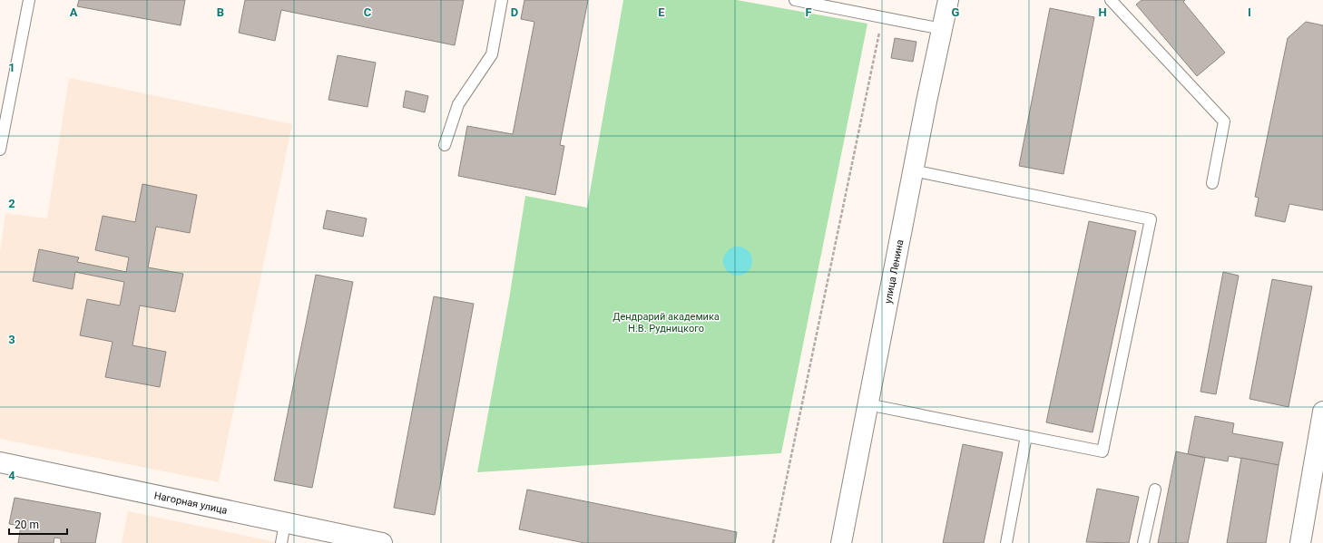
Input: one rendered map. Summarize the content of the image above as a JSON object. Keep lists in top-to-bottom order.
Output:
{
  "streets": {
    "main road": ["улица Ленина", "Нагорная улица"]
  },
  "parks": ["Дендрарий академика Н.В. Рудницкого"],
  "scale_bar": "20 m",
  "grid": {
    "columns": [
      "A",
      "B",
      "C",
      "D",
      "E",
      "F",
      "G",
      "H",
      "I"
    ],
    "rows": [
      "1",
      "2",
      "3",
      "4"
    ]
  }
}
